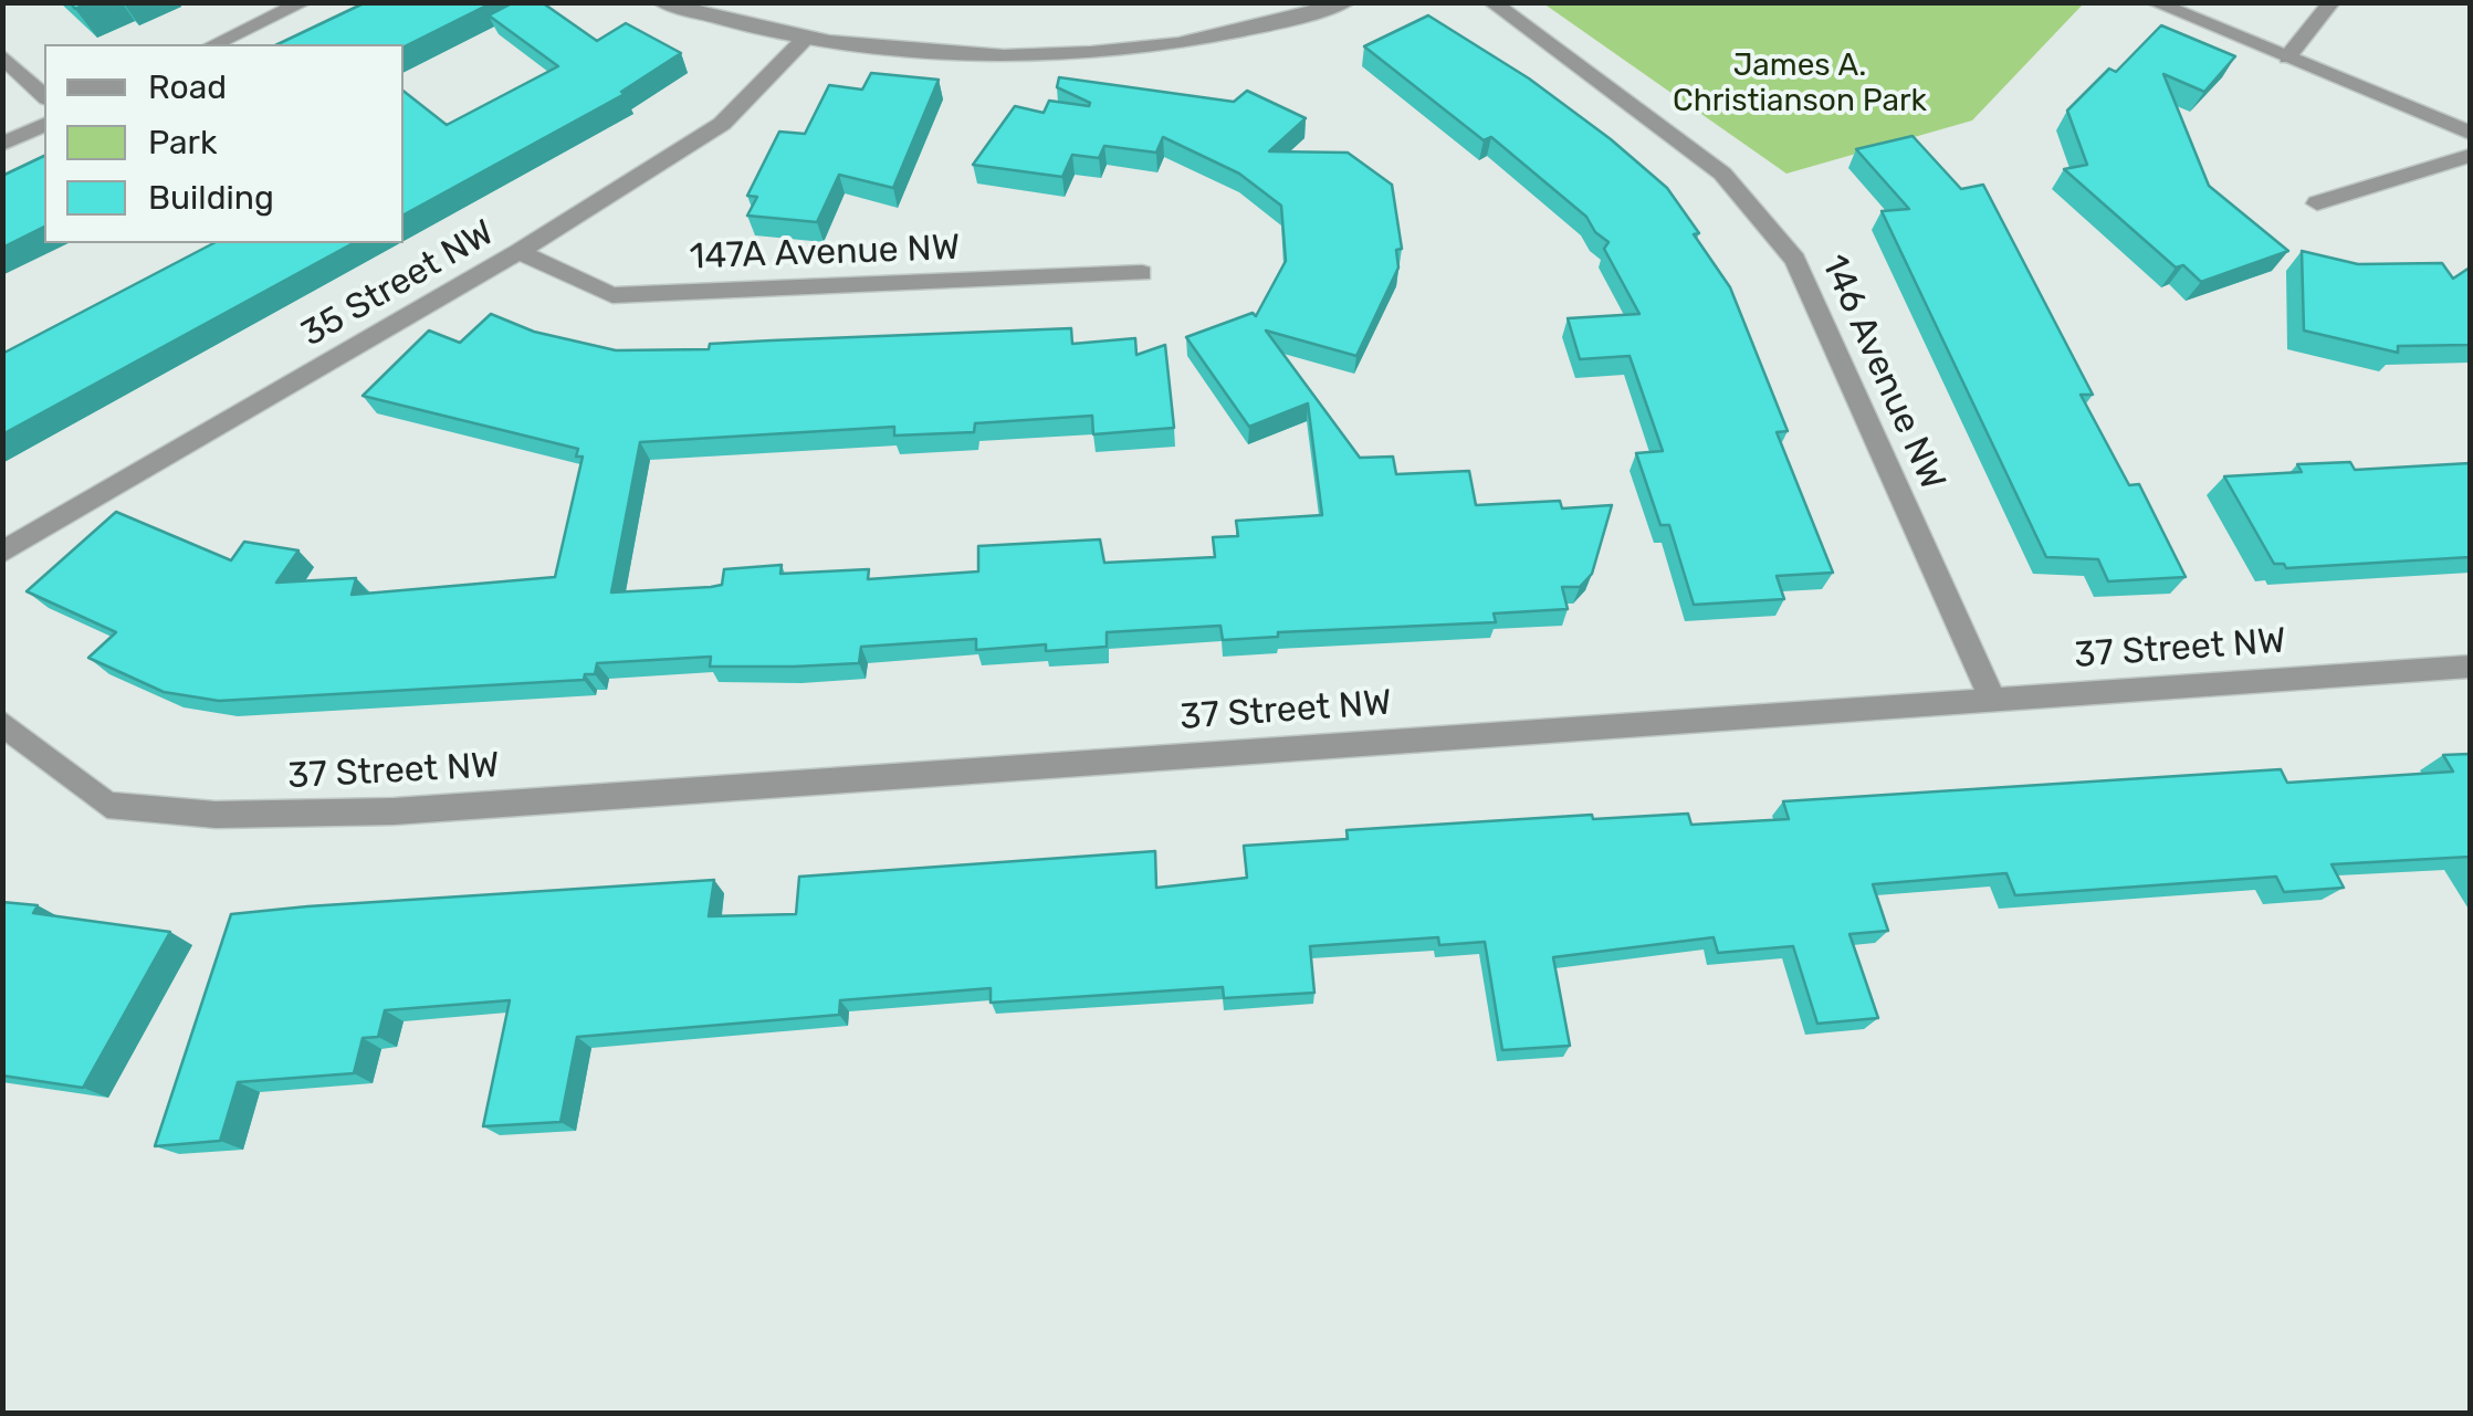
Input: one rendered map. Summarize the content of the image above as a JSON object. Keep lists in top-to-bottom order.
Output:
{
  "streets": {
    "street": [
      "147A Avenue NW",
      "35 Street NW",
      "146 Avenue NW",
      "37 Street NW"
    ]
  },
  "crossings": [
    ["147A Avenue NW", "35 Street NW"],
    ["146 Avenue NW", "37 Street NW"]
  ],
  "parks": ["James A. Christianson Park"],
  "legend": ["Road", "Park", "Building"]
}
